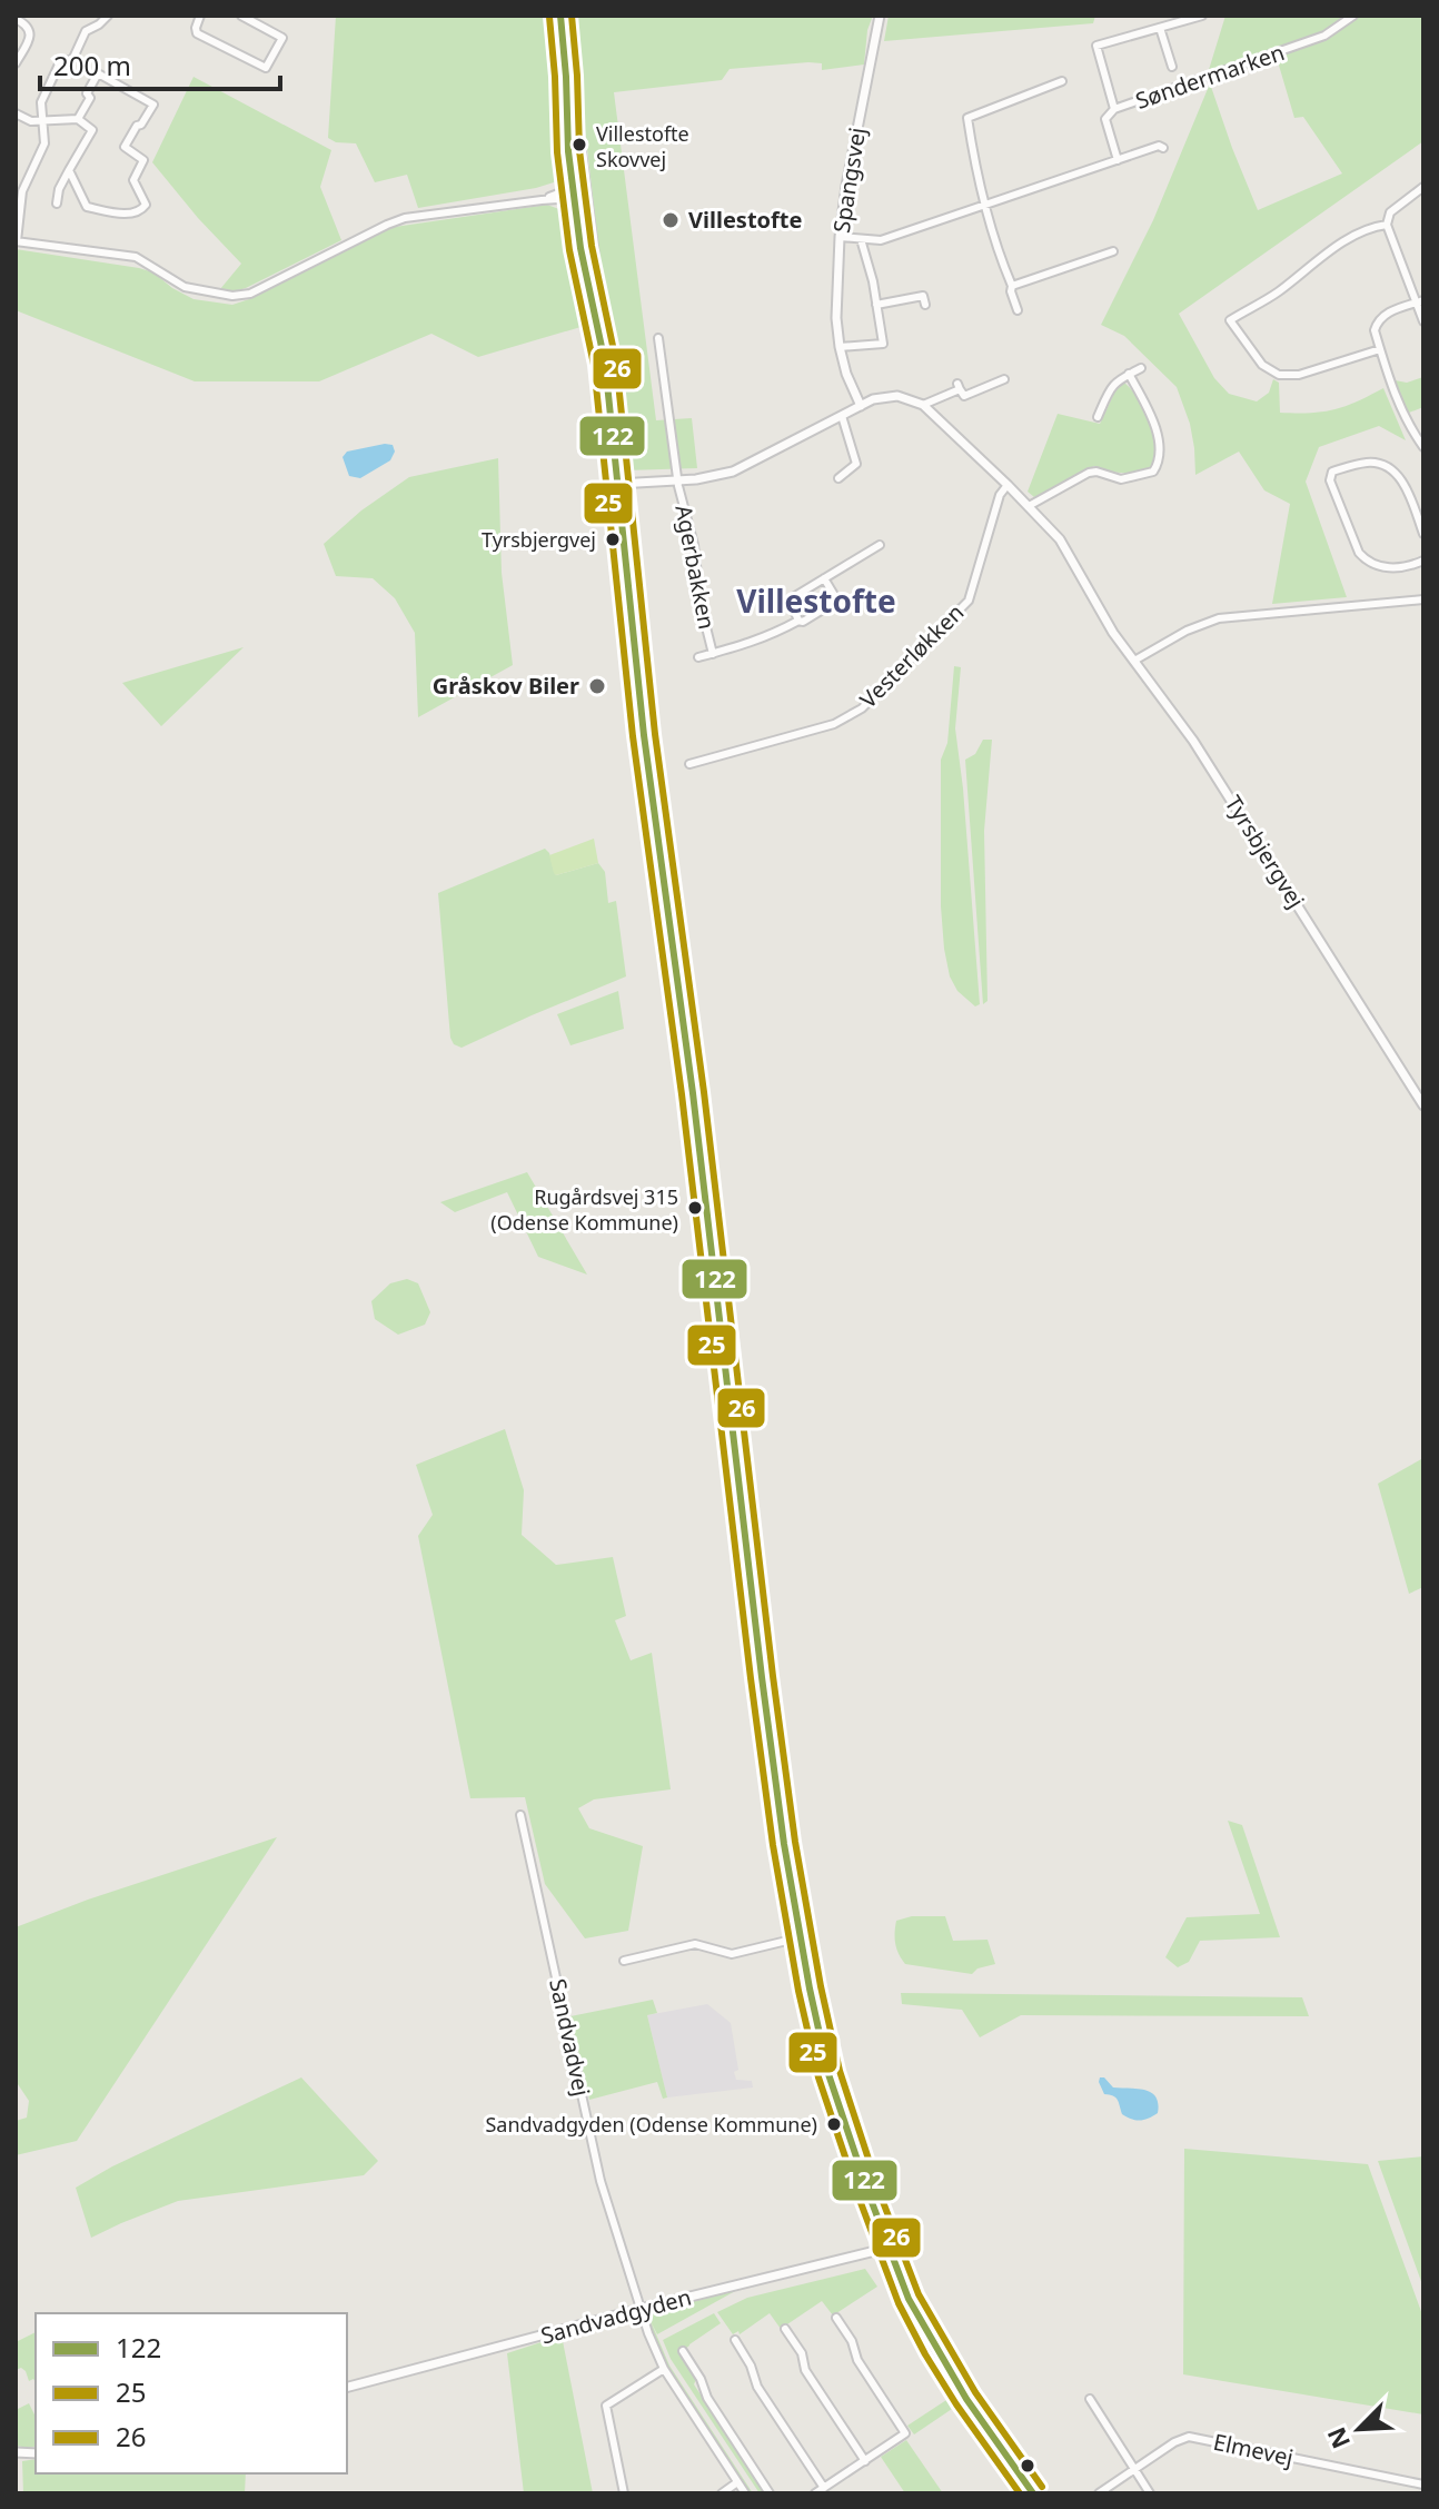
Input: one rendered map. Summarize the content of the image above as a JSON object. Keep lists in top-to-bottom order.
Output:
{
  "streets": {
    "street": [
      "Søndermarken",
      "Spangsvej",
      "Agerbakken",
      "Vesterløkken",
      "Tyrsbjergvej",
      "Sandvadvej",
      "Sandvadgyden",
      "Elmevej"
    ]
  },
  "crossings": [
    ["Vesterløkken", "Tyrsbjergvej"],
    ["Sandvadvej", "Sandvadgyden"]
  ],
  "districts": ["Villestofte"],
  "places": [
    "Villestofte Skovvej",
    "Villestofte",
    "Tyrsbjergvej",
    "Gråskov Biler",
    "Rugårdsvej 315 (Odense Kommune)",
    "Sandvadgyden (Odense Kommune)"
  ],
  "lines": ["transit line 122", "transit line 26", "transit line 25"],
  "legend": ["122", "25", "26"],
  "scale_bar": "200 m",
  "north": "bottom left"
}
